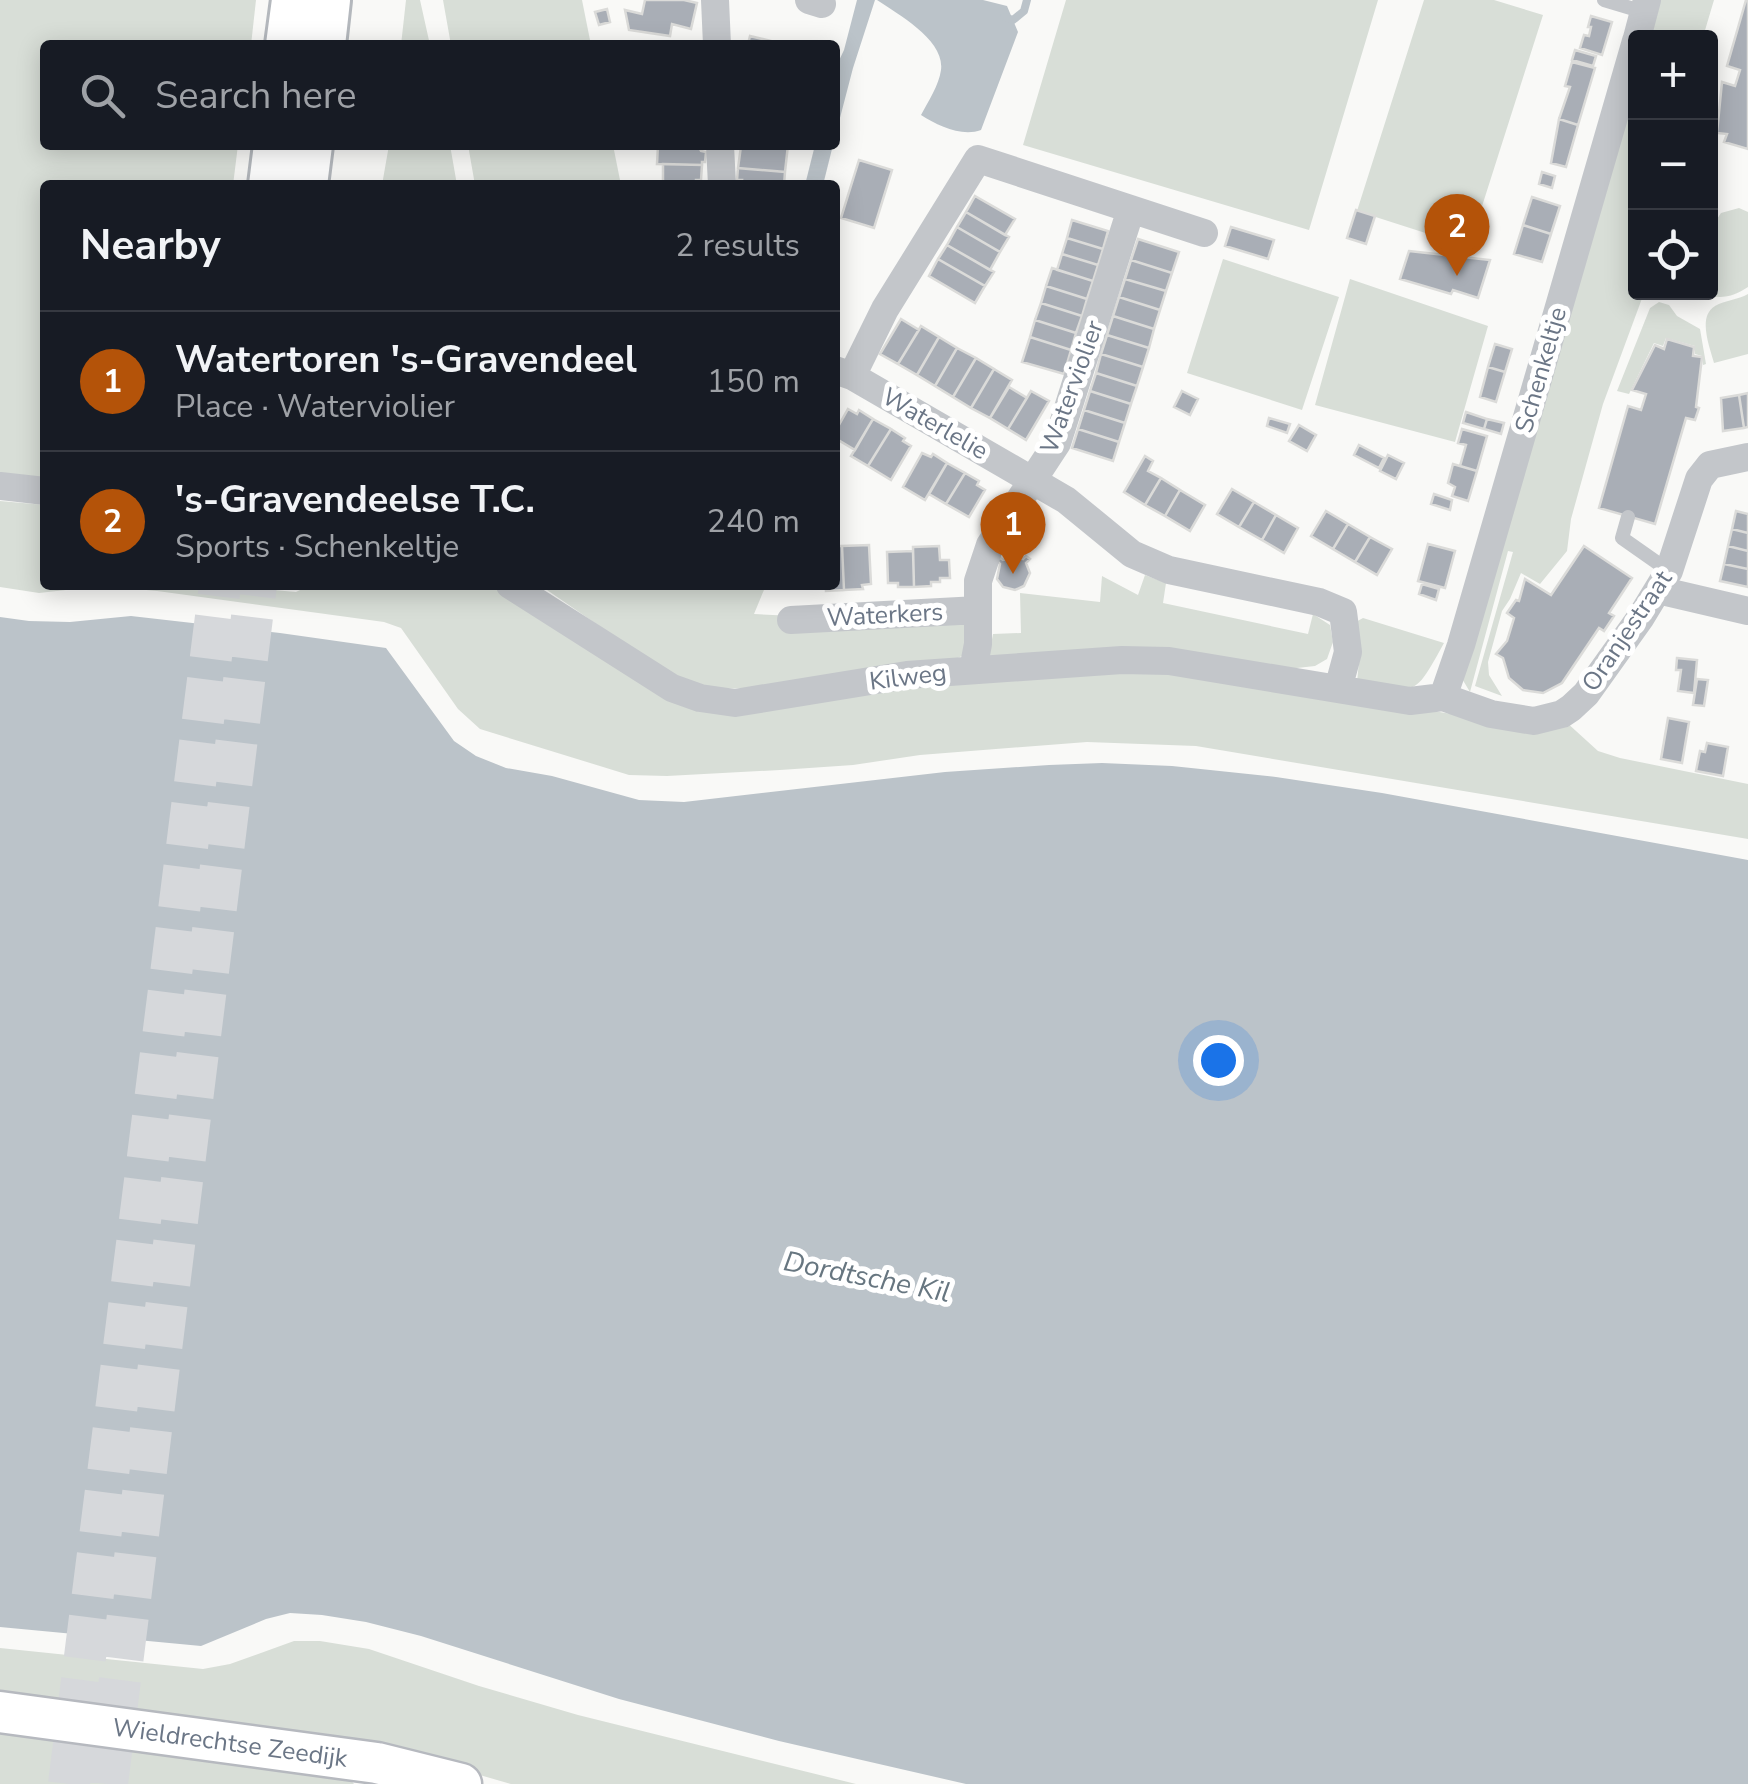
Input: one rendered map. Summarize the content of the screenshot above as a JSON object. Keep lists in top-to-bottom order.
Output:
{
  "streets": {
    "street": [
      "Schenkeltje",
      "Waterviolier",
      "Waterlelie",
      "Waterkers",
      "Oranjestraat",
      "Kilweg",
      "Wieldrechtse Zeedijk"
    ]
  },
  "crossings": [
    ["Schenkeltje", "Kilweg"],
    ["Waterviolier", "Waterlelie"],
    ["Waterviolier", "Waterkers"],
    ["Waterviolier", "Kilweg"],
    ["Oranjestraat", "Kilweg"]
  ],
  "water": ["Dordtsche Kil"],
  "page": {
    "map_buttons": ["+", "−"],
    "search": "Search here",
    "heading": ["Nearby", "2 results"],
    "pins": ["2", "1"],
    "list": [
      {
        "mark": "1",
        "name": "Watertoren 's-Gravendeel",
        "note": "Place · Waterviolier",
        "value": "150 m"
      },
      {
        "mark": "2",
        "name": "'s-Gravendeelse T.C.",
        "note": "Sports · Schenkeltje",
        "value": "240 m"
      }
    ]
  }
}
